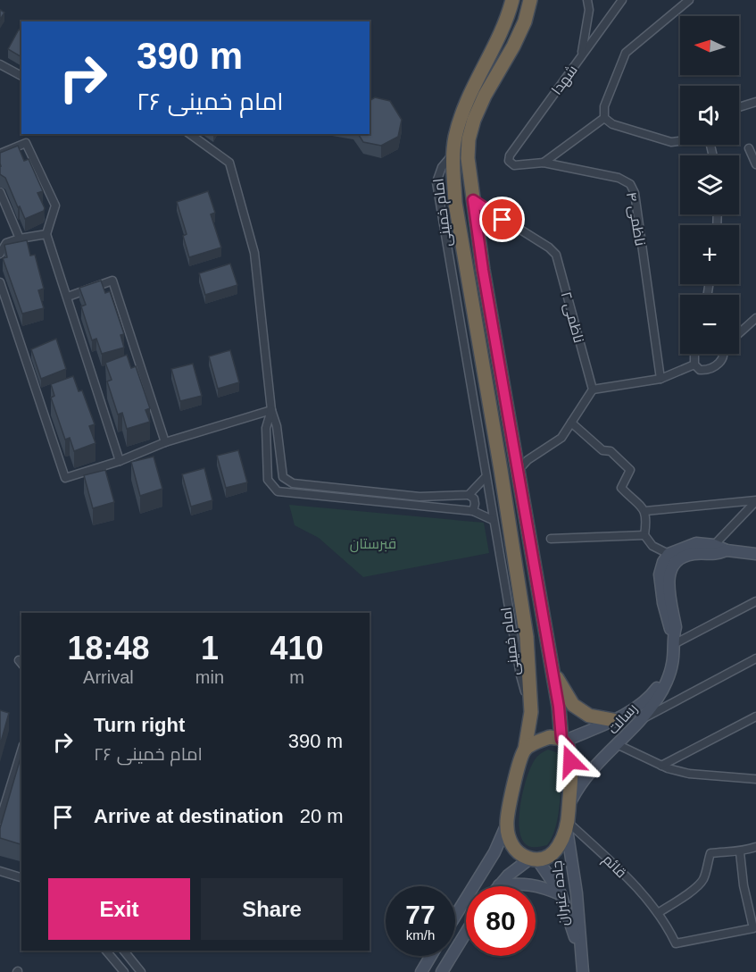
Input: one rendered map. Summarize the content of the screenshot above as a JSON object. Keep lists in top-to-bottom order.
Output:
{
  "streets": {
    "highway": ["امام خمینی"],
    "street": [
      "شهدا",
      "ناظمی ۴",
      "ناظمی ۲",
      "رسالت",
      "قائم",
      "جاده عنبران"
    ]
  },
  "crossings": [
    ["شهدا", "ناظمی ۴"],
    ["قائم", "جاده عنبران"]
  ],
  "parks": ["قبرستان"],
  "north": "left",
  "page": {
    "map_buttons": ["+", "−"],
    "turn": ["390 m", "امام خمینی ۲۶"],
    "eta": [
      "18:48",
      "Arrival",
      "1",
      "min",
      "410",
      "m"
    ],
    "list": [
      {
        "name": "Turn right",
        "note": "امام خمینی ۲۶",
        "value": "390 m"
      },
      {
        "name": "Arrive at destination",
        "value": "20 m"
      }
    ],
    "buttons": ["Exit", "Share"],
    "speed": "77 km/h",
    "limit": "80"
  }
}
